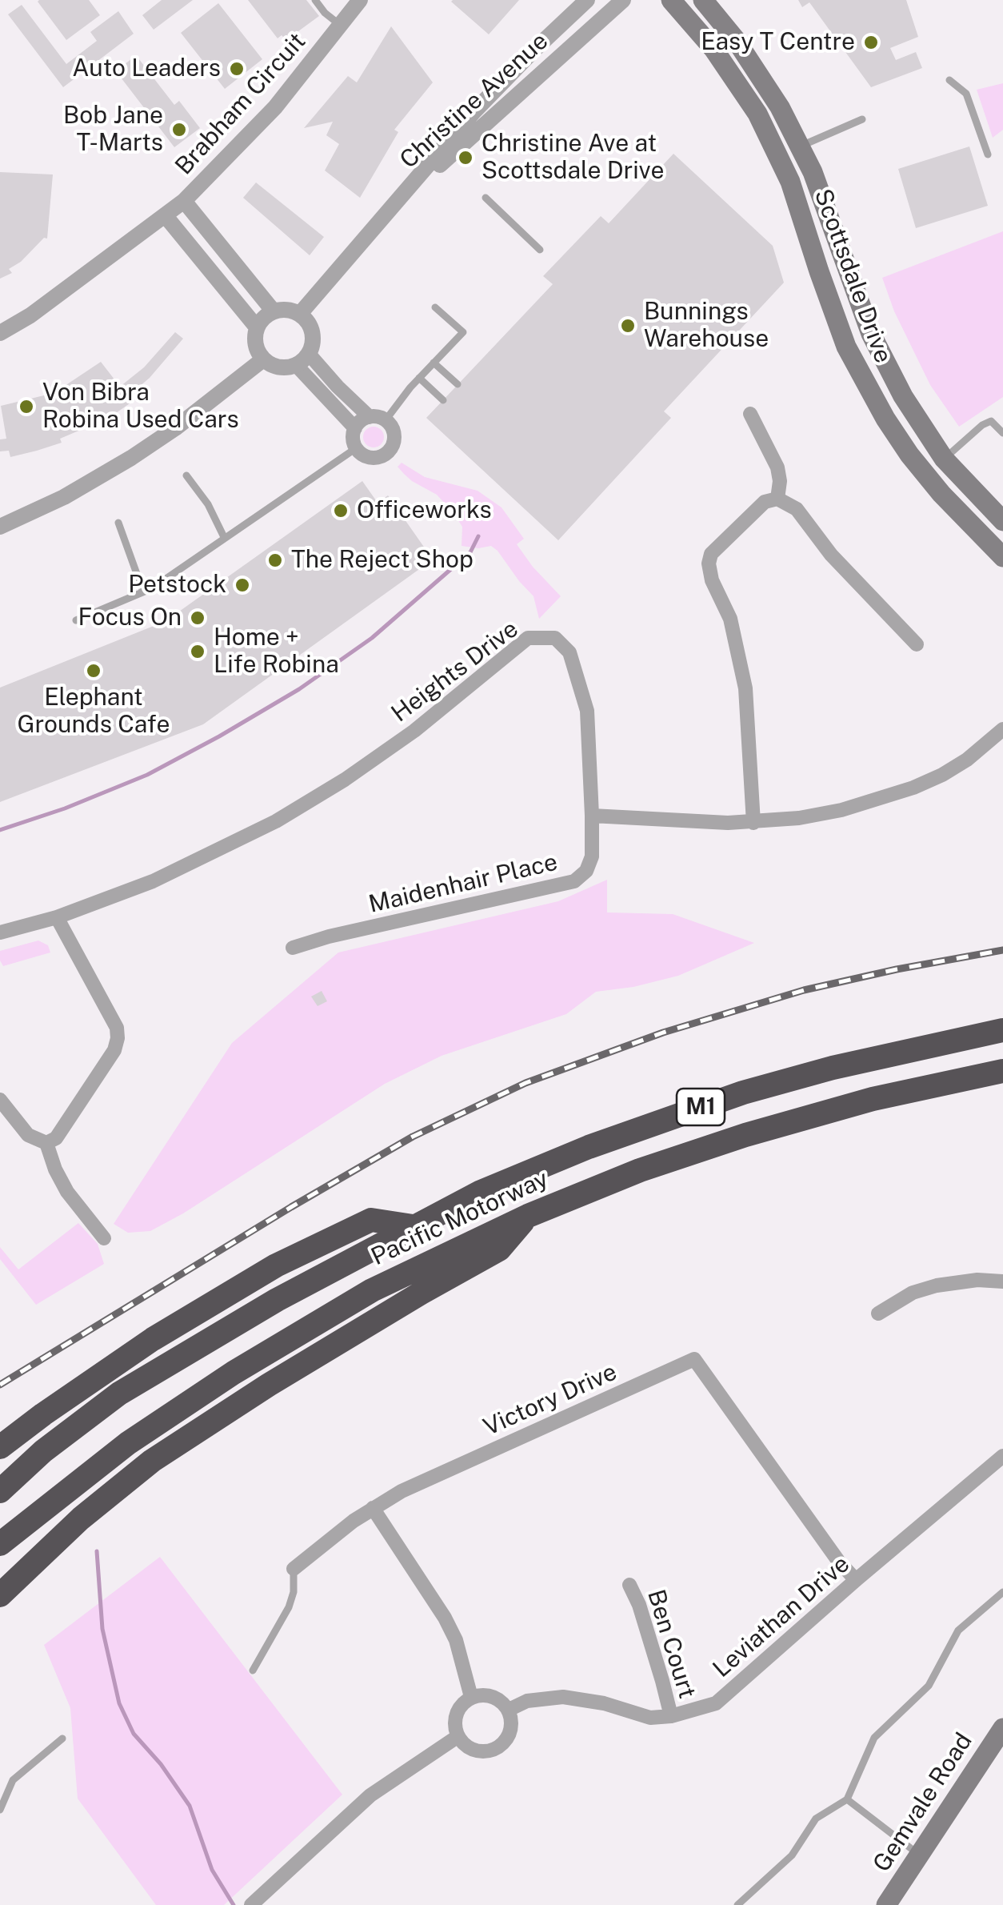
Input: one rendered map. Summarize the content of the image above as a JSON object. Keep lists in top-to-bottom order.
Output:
{
  "streets": {
    "highway": ["M1", "Pacific Motorway"],
    "main road": ["Scottsdale Drive", "Gemvale Road"],
    "street": [
      "Christine Avenue",
      "Brabham Circuit",
      "Heights Drive",
      "Maidenhair Place",
      "Victory Drive",
      "Leviathan Drive",
      "Ben Court"
    ]
  },
  "crossings": [
    ["Christine Avenue", "Brabham Circuit"],
    ["Heights Drive", "Maidenhair Place"],
    ["Victory Drive", "Leviathan Drive"],
    ["Leviathan Drive", "Ben Court"]
  ],
  "places": [
    "Easy T Centre",
    "Auto Leaders",
    "Bob Jane T-Marts",
    "Christine Ave at Scottsdale Drive",
    "Bunnings Warehouse",
    "Von Bibra Robina Used Cars",
    "Officeworks",
    "The Reject Shop",
    "Petstock",
    "Focus On",
    "Home + Life Robina",
    "Elephant Grounds Cafe"
  ]
}
